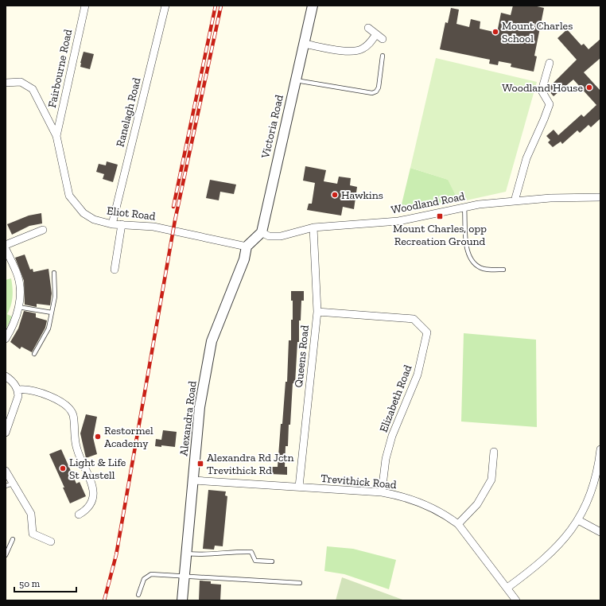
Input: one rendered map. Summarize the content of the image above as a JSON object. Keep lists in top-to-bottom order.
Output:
{
  "streets": {
    "street": [
      "Fairbourne Road",
      "Ranelagh Road",
      "Victoria Road",
      "Woodland Road",
      "Eliot Road",
      "Queens Road",
      "Elizabeth Road",
      "Alexandra Road",
      "Trevithick Road"
    ]
  },
  "crossings": [
    ["Fairbourne Road", "Eliot Road"],
    ["Ranelagh Road", "Eliot Road"],
    ["Victoria Road", "Woodland Road"],
    ["Woodland Road", "Queens Road"],
    ["Eliot Road", "Alexandra Road"],
    ["Queens Road", "Elizabeth Road"],
    ["Queens Road", "Trevithick Road"],
    ["Elizabeth Road", "Trevithick Road"],
    ["Alexandra Road", "Trevithick Road"]
  ],
  "places": {
    "other": [
      "Mount Charles School",
      "Woodland House",
      "Hawkins",
      "Restormel Academy",
      "Light & Life St Austell"
    ],
    "transit": ["Mount Charles, opp Recreation Ground", "Alexandra Rd Jctn Trevithick Rd"]
  },
  "scale_bar": "50 m"
}
